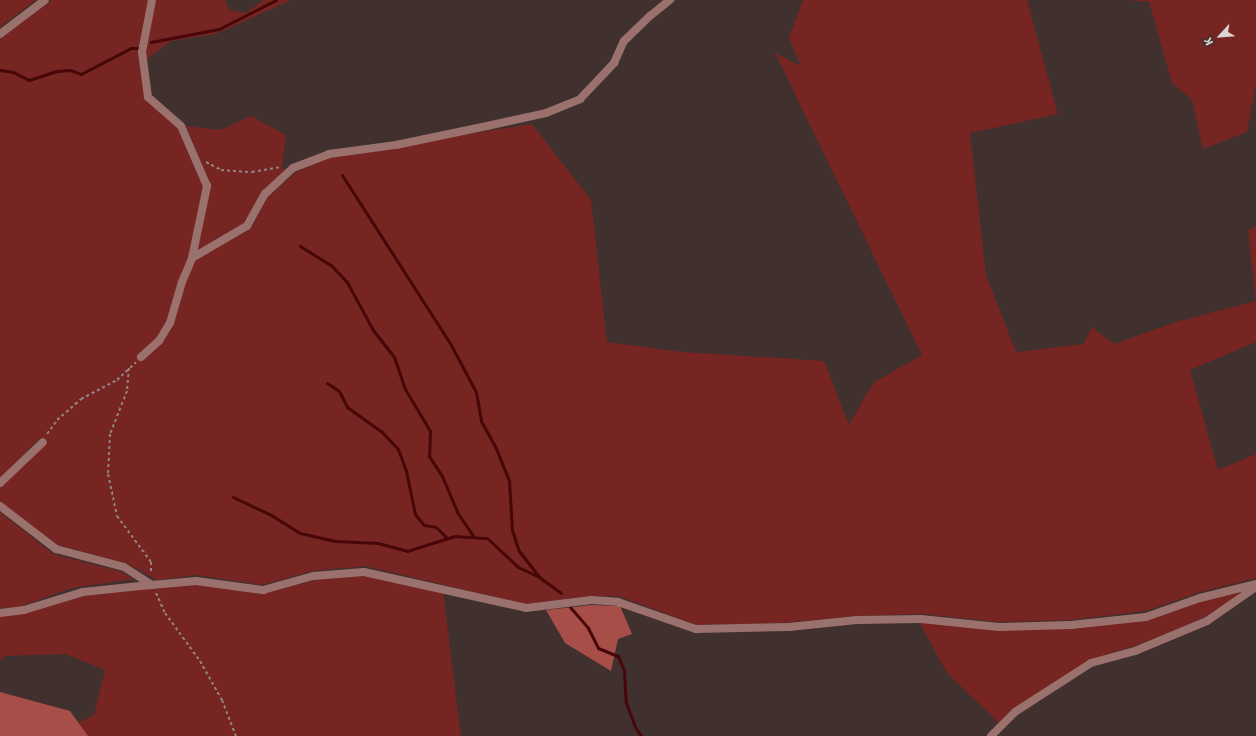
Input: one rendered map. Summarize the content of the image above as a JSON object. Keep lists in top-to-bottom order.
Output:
{
  "north": "bottom left"
}
